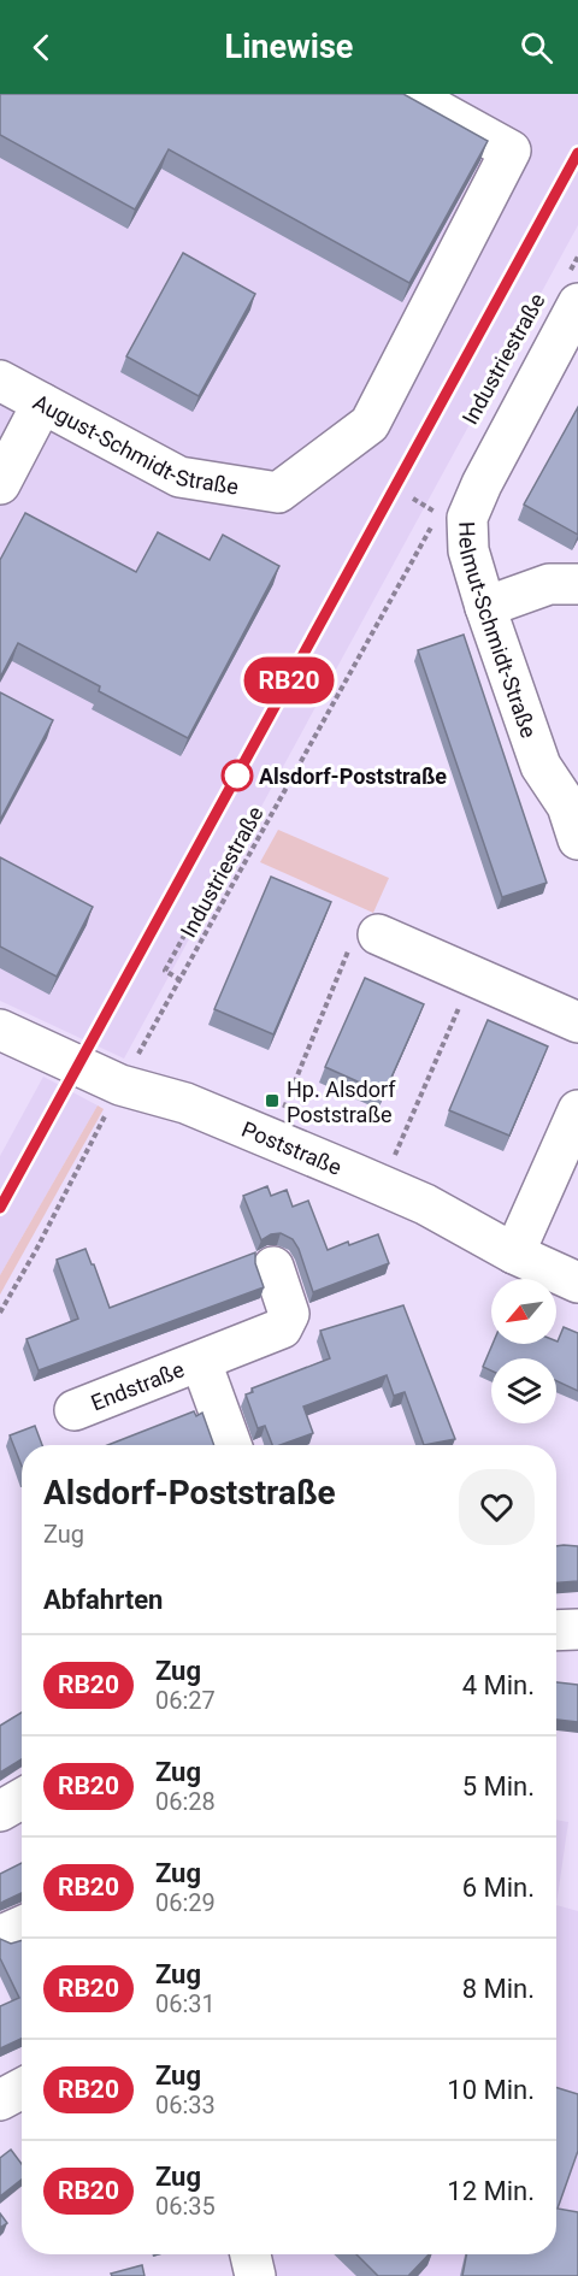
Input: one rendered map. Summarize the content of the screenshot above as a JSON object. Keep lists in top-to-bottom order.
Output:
{
  "streets": {
    "street": [
      "August-Schmidt-Straße",
      "Helmut-Schmidt-Straße",
      "Poststraße",
      "Endstraße"
    ],
    "path": ["Industriestraße"]
  },
  "crossings": [
    ["Industriestraße", "Helmut-Schmidt-Straße"],
    ["Industriestraße", "Poststraße"]
  ],
  "places": {
    "other": ["Alsdorf-Poststraße"],
    "transit": ["Hp. Alsdorf Poststraße"]
  },
  "north": "bottom left",
  "page": {
    "header": "Linewise",
    "on_map": "RB20",
    "heading": [
      ["Alsdorf-Poststraße", "Zug"],
      "Abfahrten"
    ],
    "list": [
      {
        "mark": "RB20",
        "name": "Zug",
        "note": "06:27",
        "value": "4 Min."
      },
      {
        "mark": "RB20",
        "name": "Zug",
        "note": "06:28",
        "value": "5 Min."
      },
      {
        "mark": "RB20",
        "name": "Zug",
        "note": "06:29",
        "value": "6 Min."
      },
      {
        "mark": "RB20",
        "name": "Zug",
        "note": "06:31",
        "value": "8 Min."
      },
      {
        "mark": "RB20",
        "name": "Zug",
        "note": "06:33",
        "value": "10 Min."
      },
      {
        "mark": "RB20",
        "name": "Zug",
        "note": "06:35",
        "value": "12 Min."
      }
    ]
  }
}
